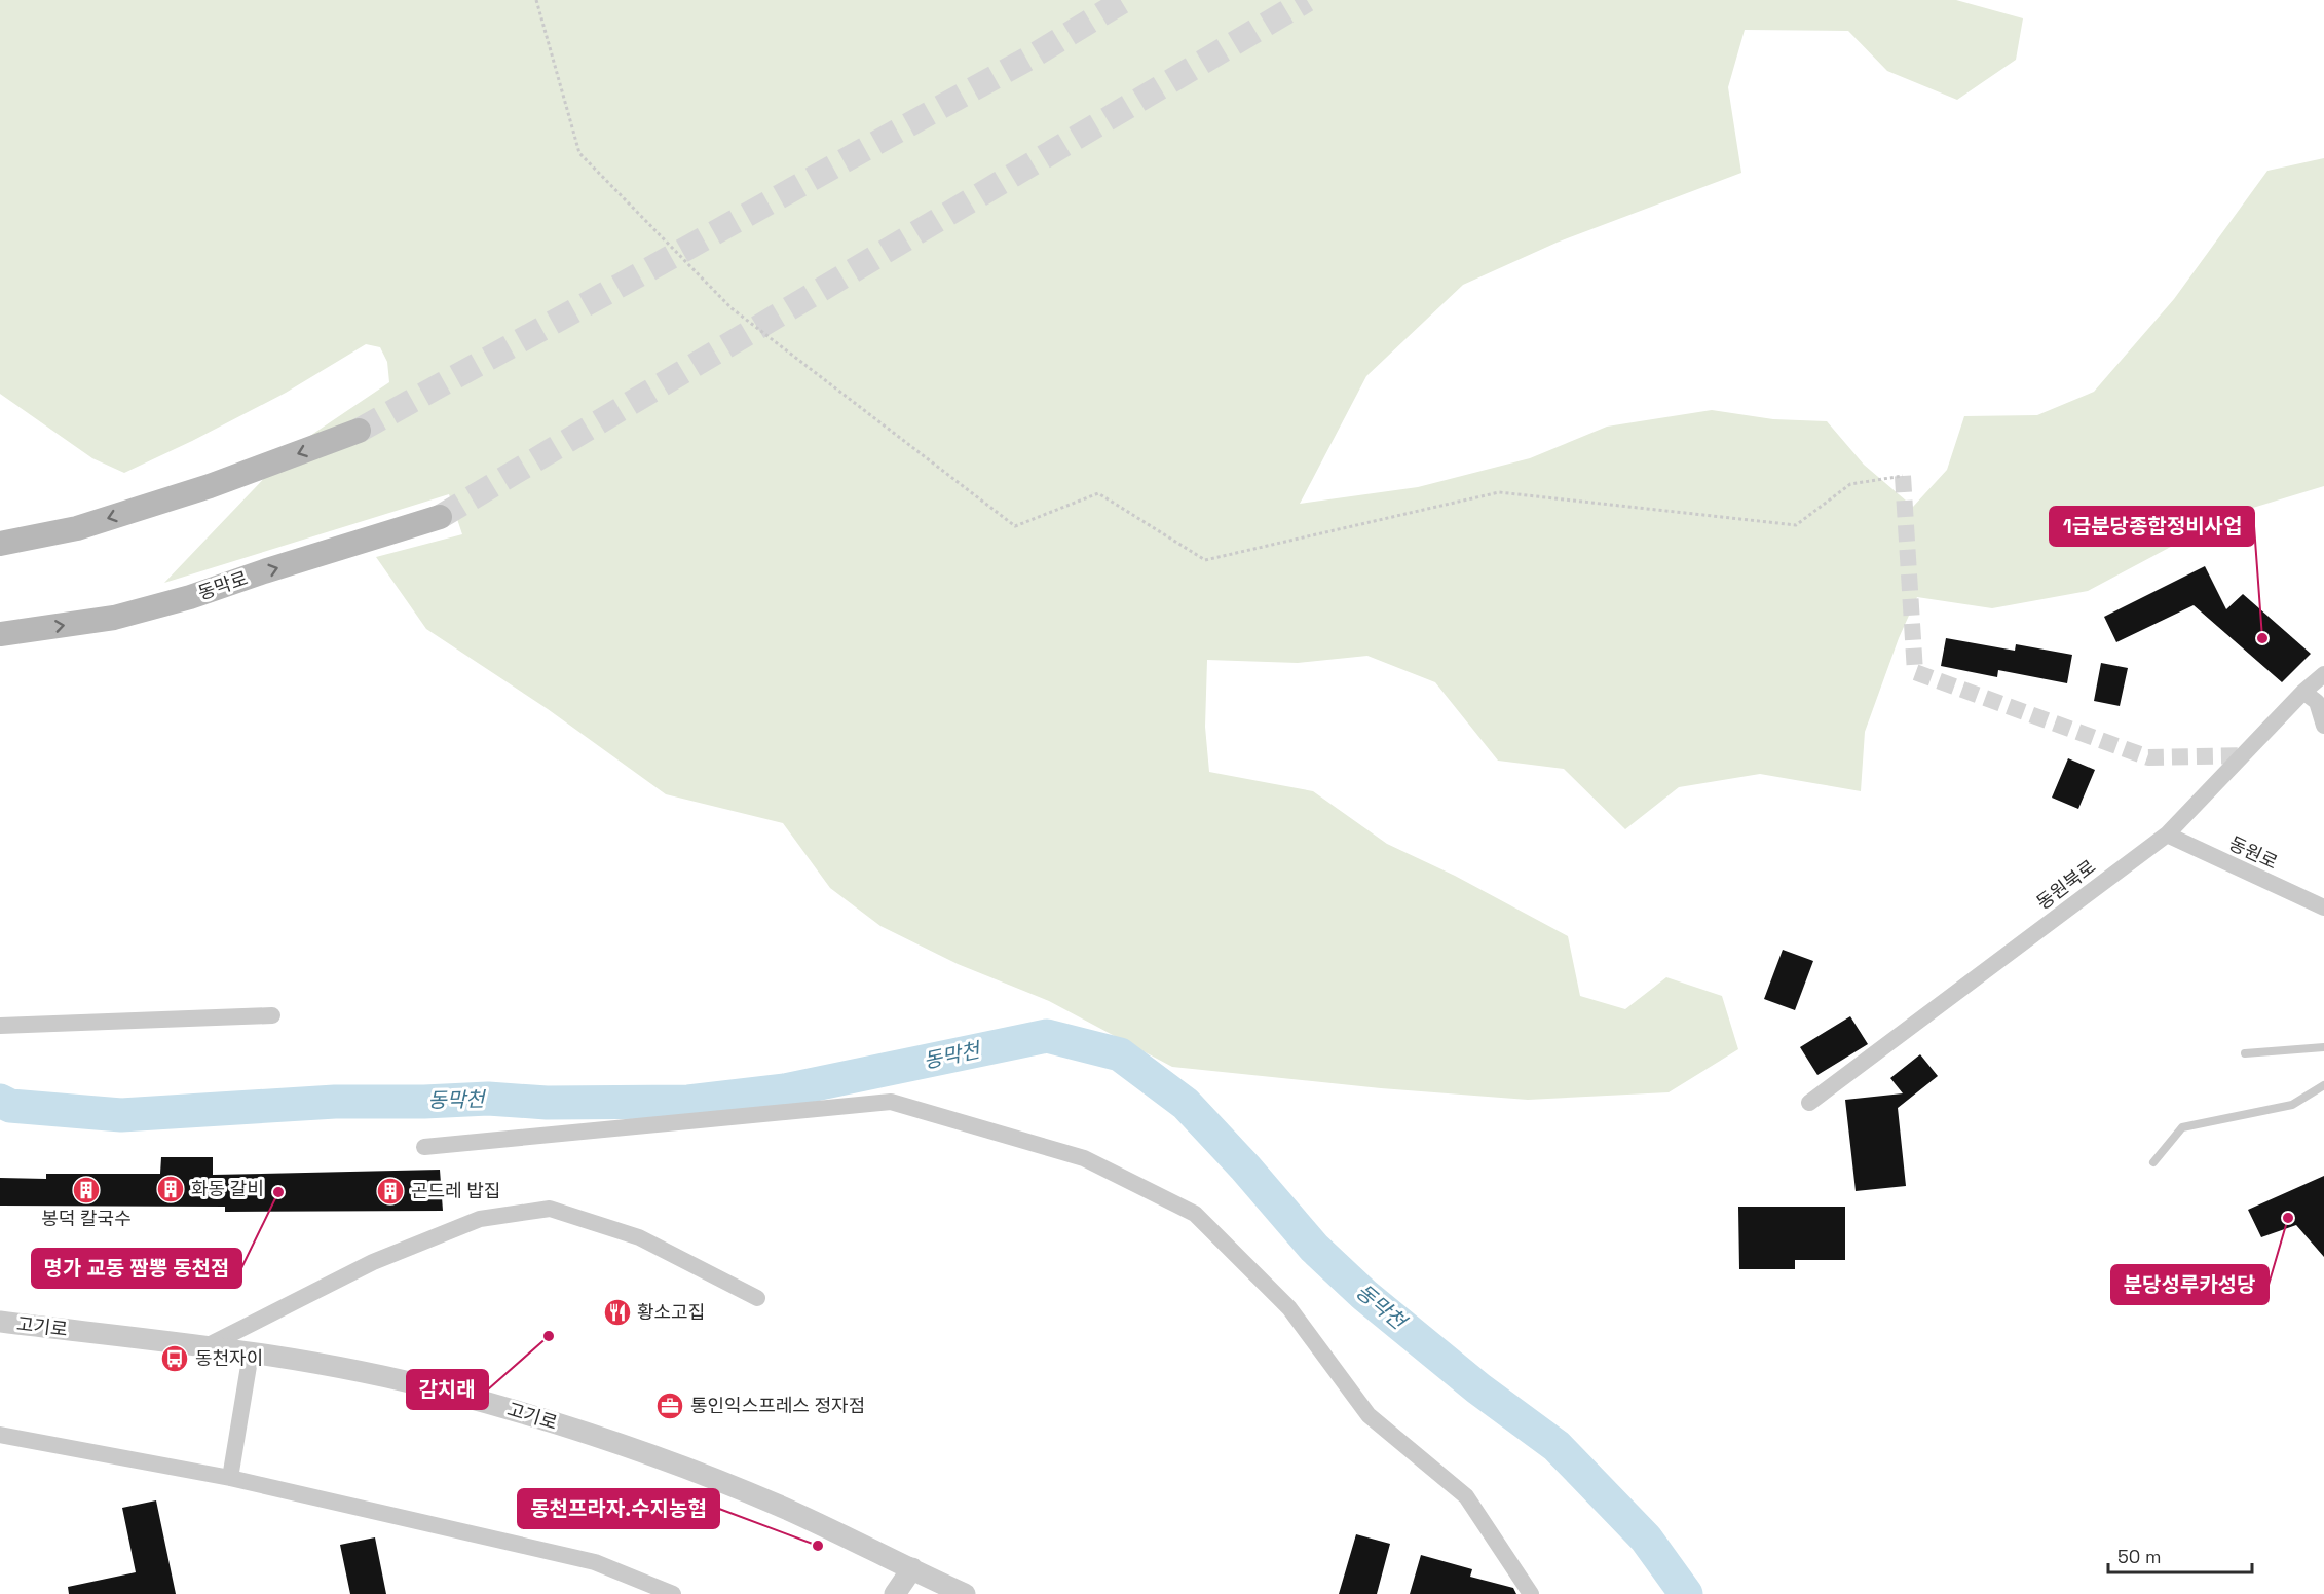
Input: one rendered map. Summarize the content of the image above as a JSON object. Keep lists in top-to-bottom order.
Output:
{
  "streets": {
    "main road": ["동막로"],
    "street": ["동원로", "동원북로", "고기로"]
  },
  "crossings": [
    ["동원로", "동원북로"]
  ],
  "water": ["동막천"],
  "places": {
    "other": [
      "1급분당종합정비사업",
      "명가 교동 짬뽕 동천점",
      "분당성루카성당",
      "감치래",
      "동천프라자.수지농협"
    ],
    "building": ["화동 갈비", "봉덕 칼국수", "곤드레 밥집"],
    "restaurant": ["황소고집"],
    "bus stop": ["동천자이"],
    "office": ["통인익스프레스 정자점"]
  },
  "scale_bar": "50 m"
}
